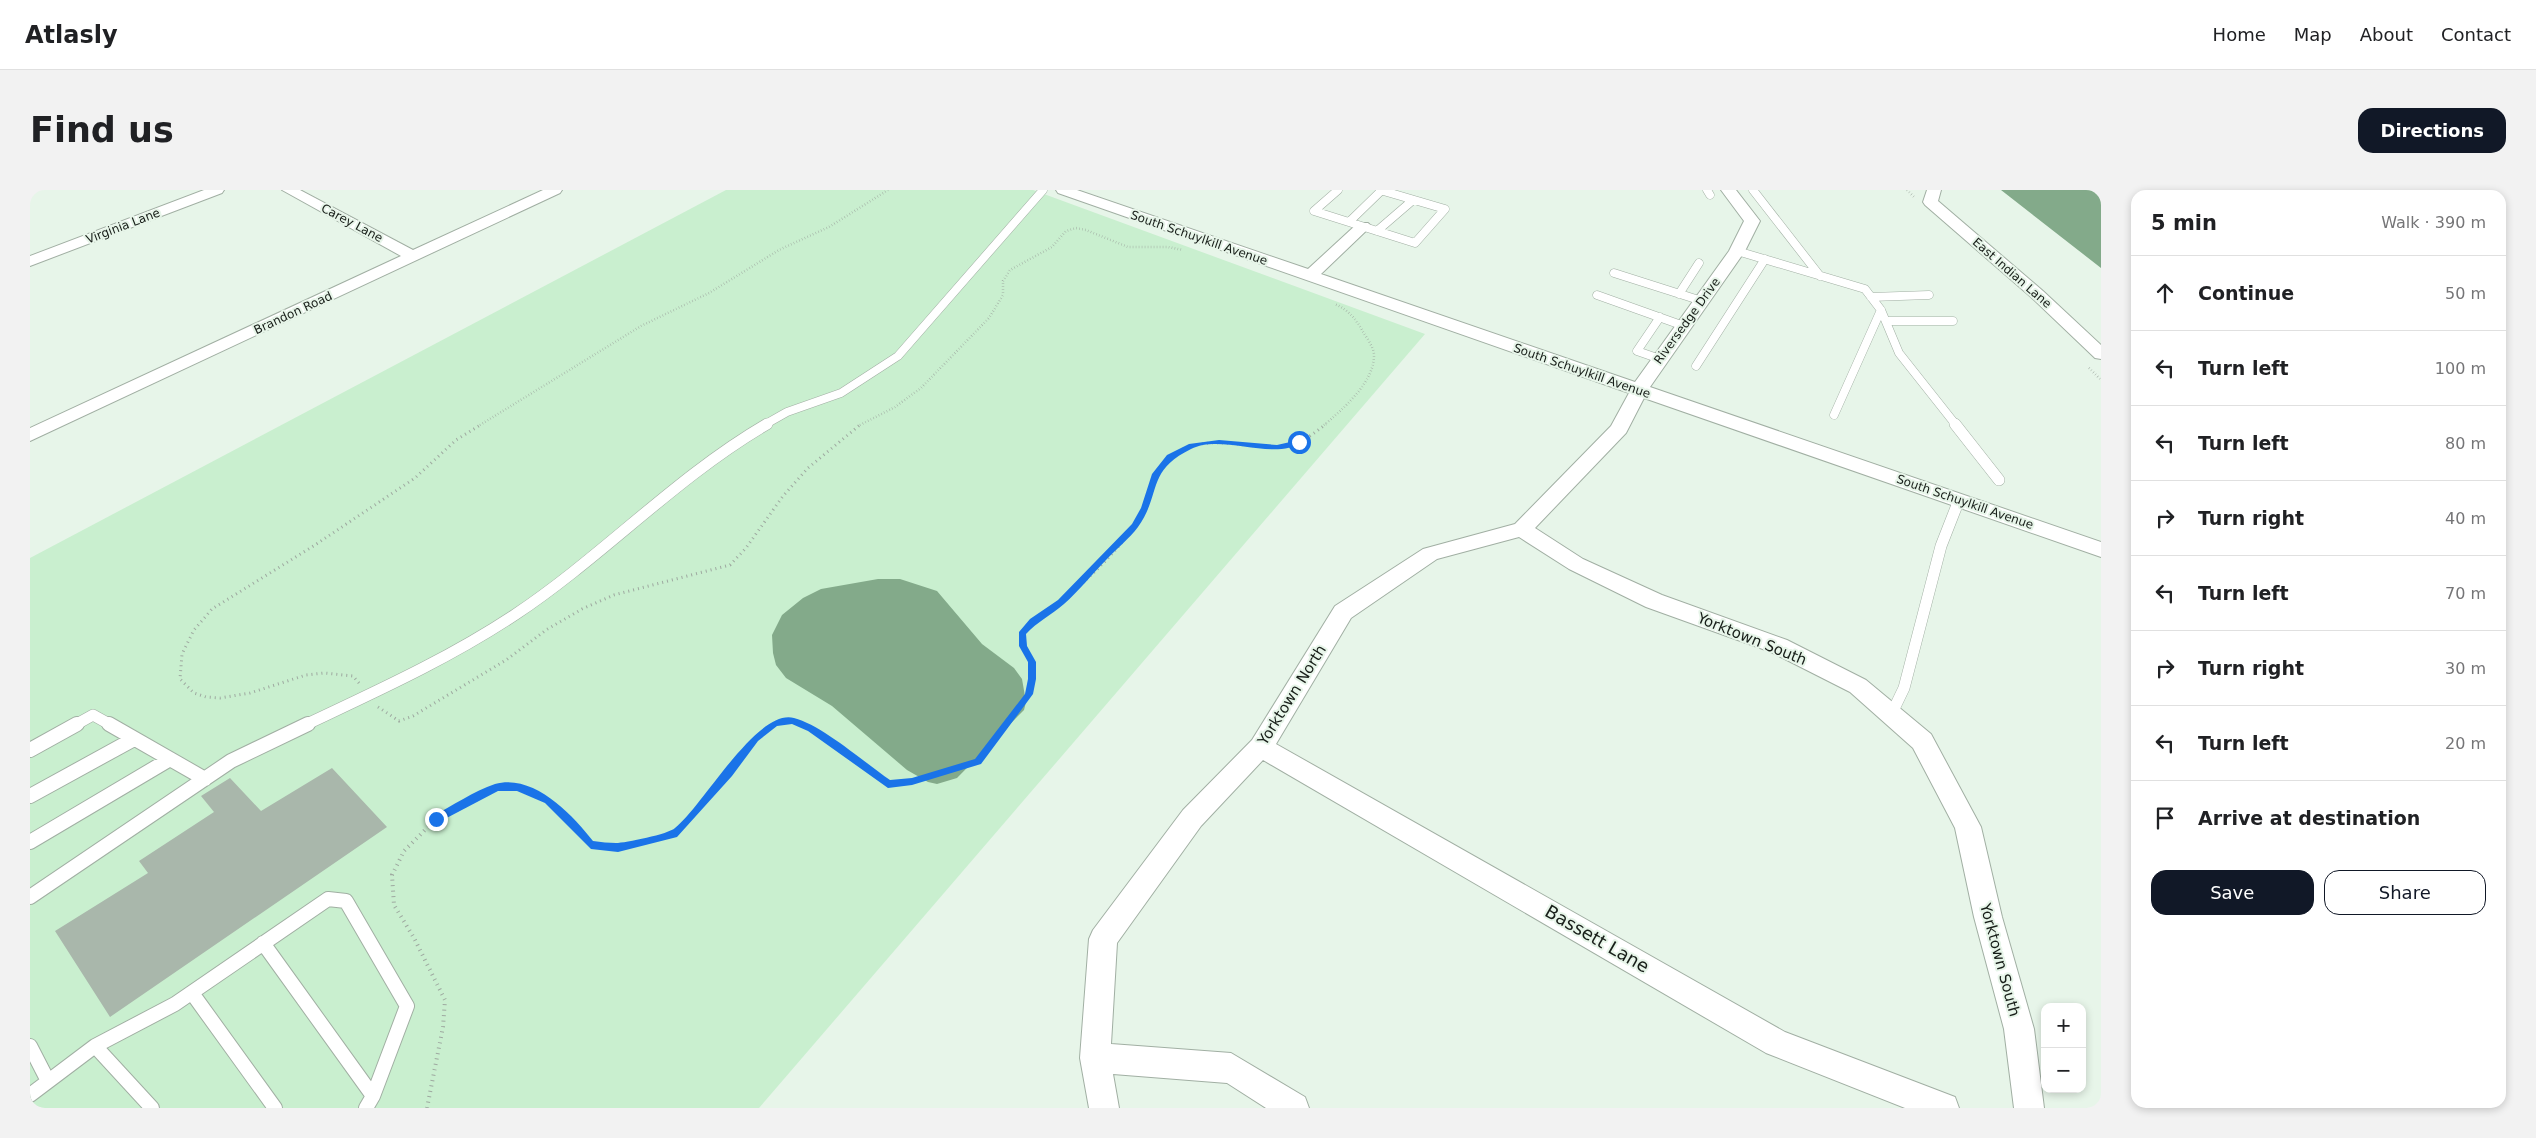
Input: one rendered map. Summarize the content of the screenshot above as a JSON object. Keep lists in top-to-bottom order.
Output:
{
  "streets": {
    "street": [
      "Carey Lane",
      "Virginia Lane",
      "South Schuylkill Avenue",
      "East Indian Lane",
      "Brandon Road",
      "Riversedge Drive",
      "Yorktown South",
      "Yorktown North",
      "Bassett Lane"
    ]
  },
  "crossings": [
    ["Carey Lane", "Brandon Road"],
    ["South Schuylkill Avenue", "Riversedge Drive"],
    ["South Schuylkill Avenue", "Yorktown North"],
    ["Riversedge Drive", "Yorktown North"],
    ["Yorktown South", "Yorktown North"],
    ["Yorktown North", "Bassett Lane"]
  ],
  "page": {
    "header": "Atlasly",
    "nav": [
      "Home",
      "Map",
      "About",
      "Contact"
    ],
    "buttons": [
      "Directions",
      ["Save", "Share"]
    ],
    "title": "Find us",
    "heading": ["5 min", "Walk · 390 m"],
    "list": [
      ["Continue", "50 m"],
      ["Turn left", "100 m"],
      ["Turn left", "80 m"],
      ["Turn right", "40 m"],
      ["Turn left", "70 m"],
      ["Turn right", "30 m"],
      ["Turn left", "20 m"],
      "Arrive at destination"
    ],
    "map_buttons": ["+", "−"]
  }
}
